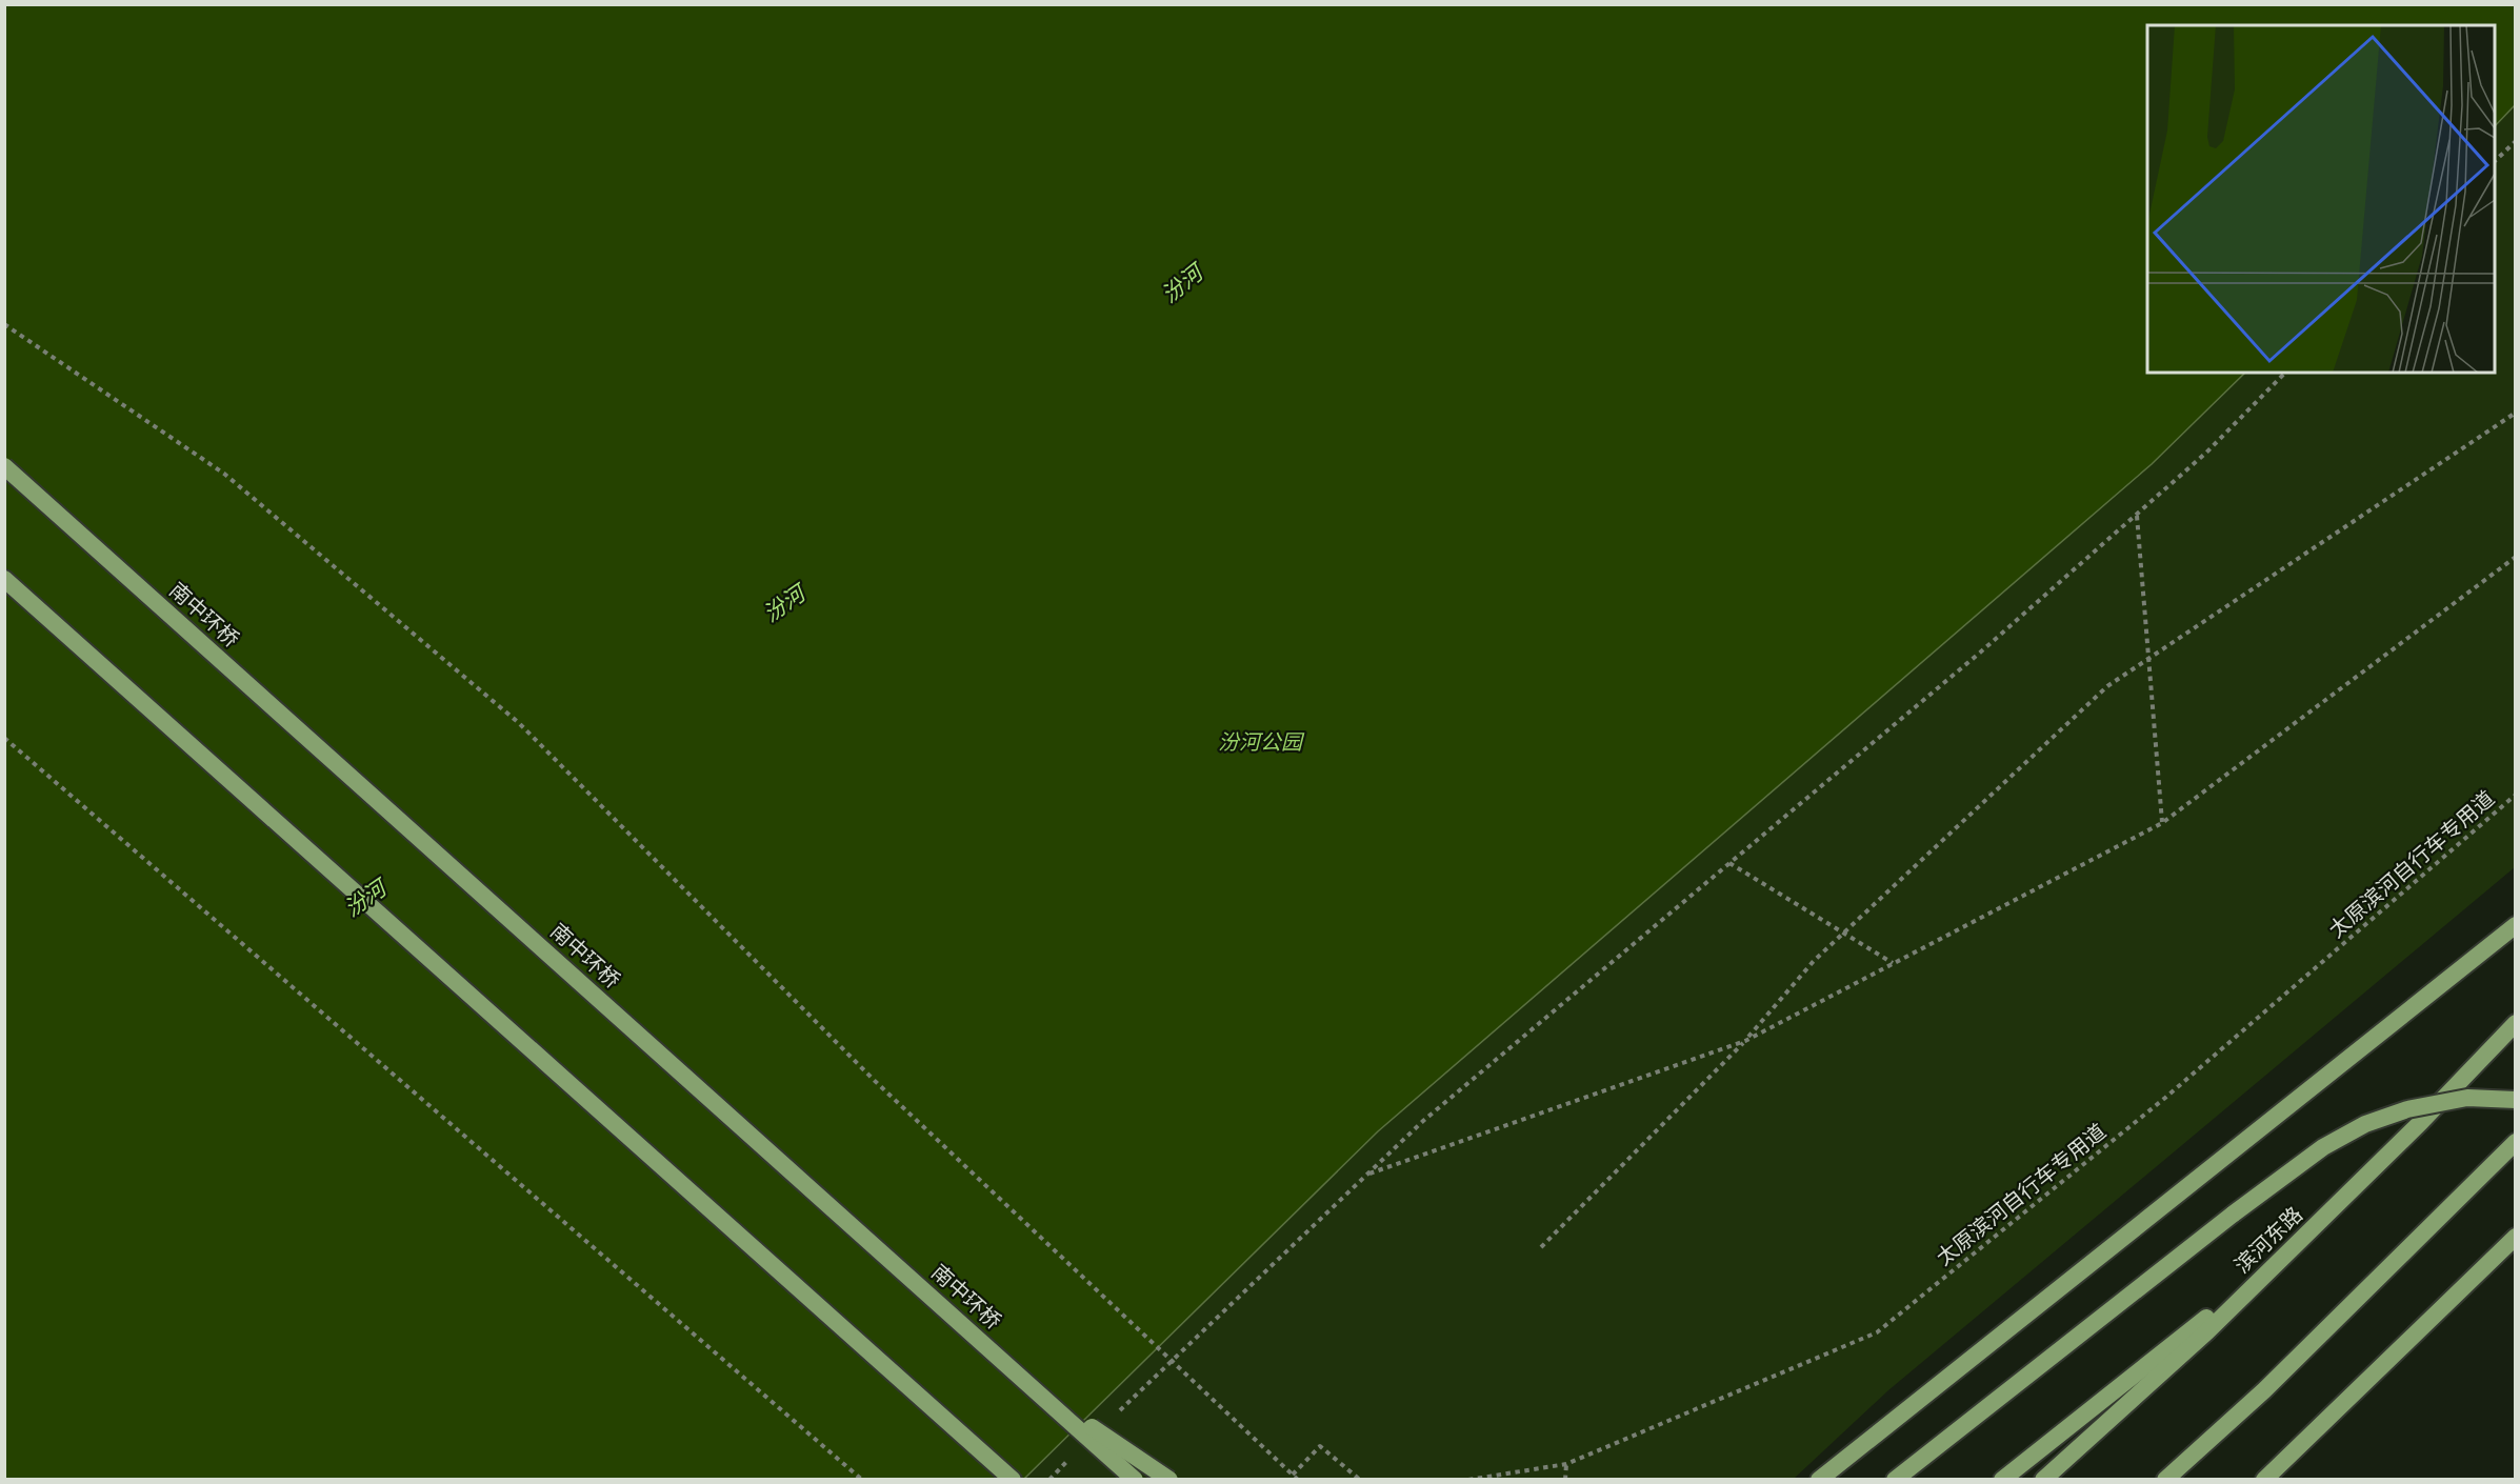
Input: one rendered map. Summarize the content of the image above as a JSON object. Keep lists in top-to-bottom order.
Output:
{
  "streets": {
    "highway": ["南中环桥", "滨河东路"],
    "path": ["太原滨河自行车专用道"]
  },
  "water": ["汾河"],
  "parks": ["汾河公园"]
}
